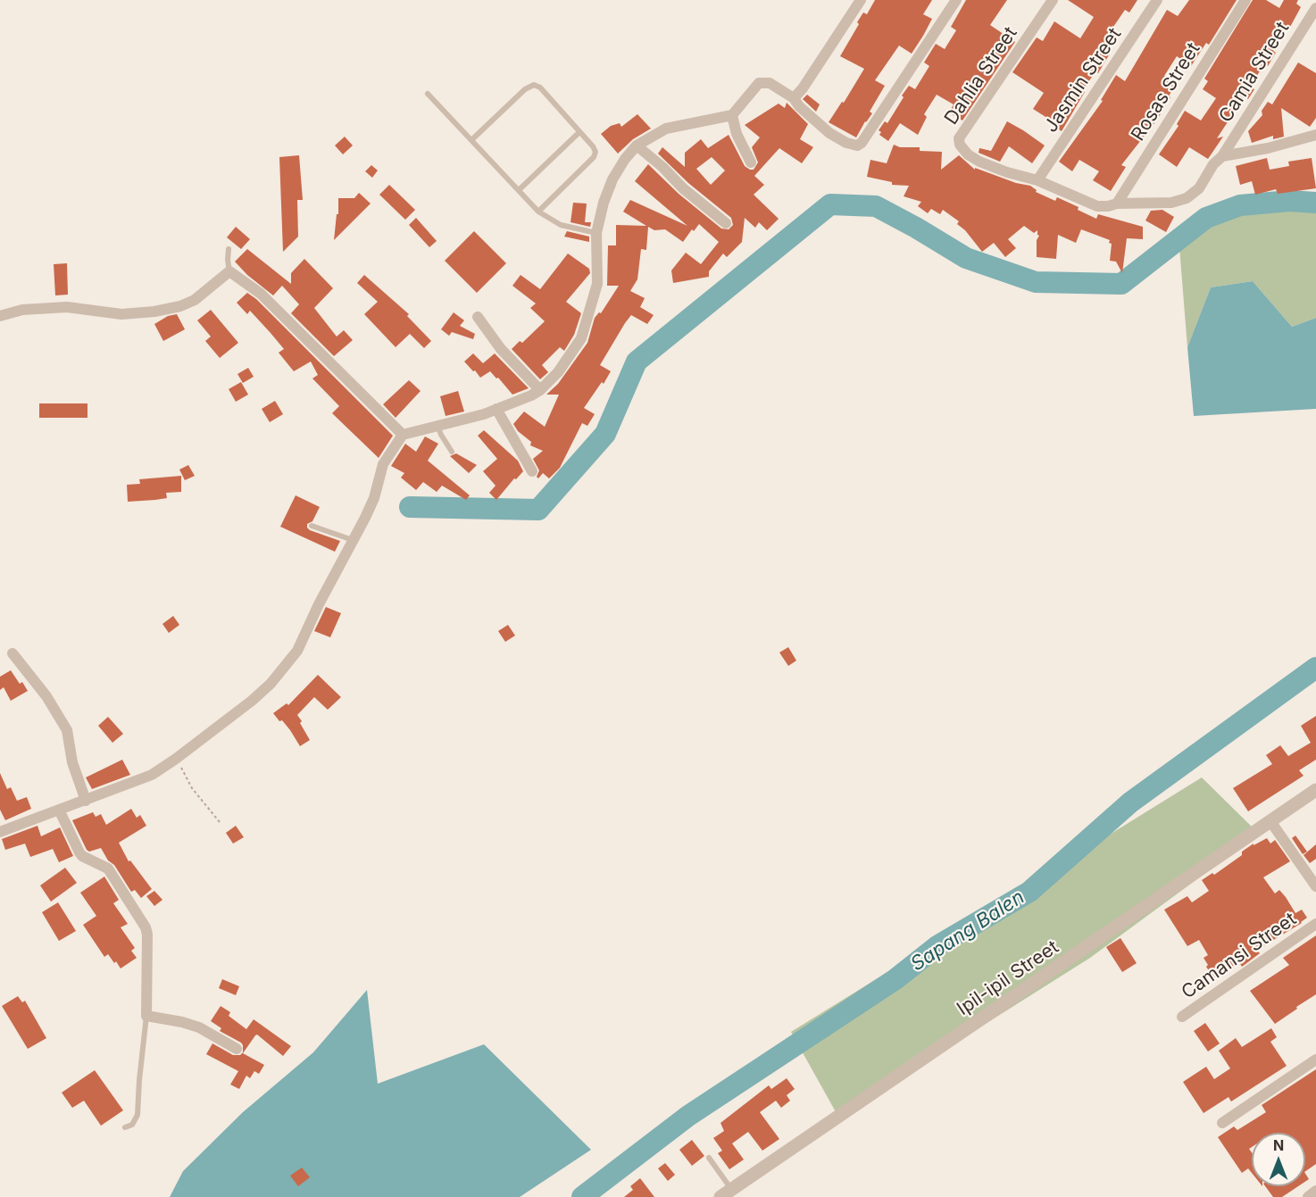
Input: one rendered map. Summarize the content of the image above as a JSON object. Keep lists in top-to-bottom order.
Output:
{
  "streets": {
    "street": [
      "Camia Street",
      "Dahlia Street",
      "Jasmin Street",
      "Rosas Street",
      "Camansi Street",
      "Ipil-ipil Street"
    ]
  },
  "crossings": [
    ["Camia Street", "Rosas Street"],
    ["Dahlia Street", "Jasmin Street"]
  ],
  "water": ["Sapang Balen"],
  "north": "top"
}
